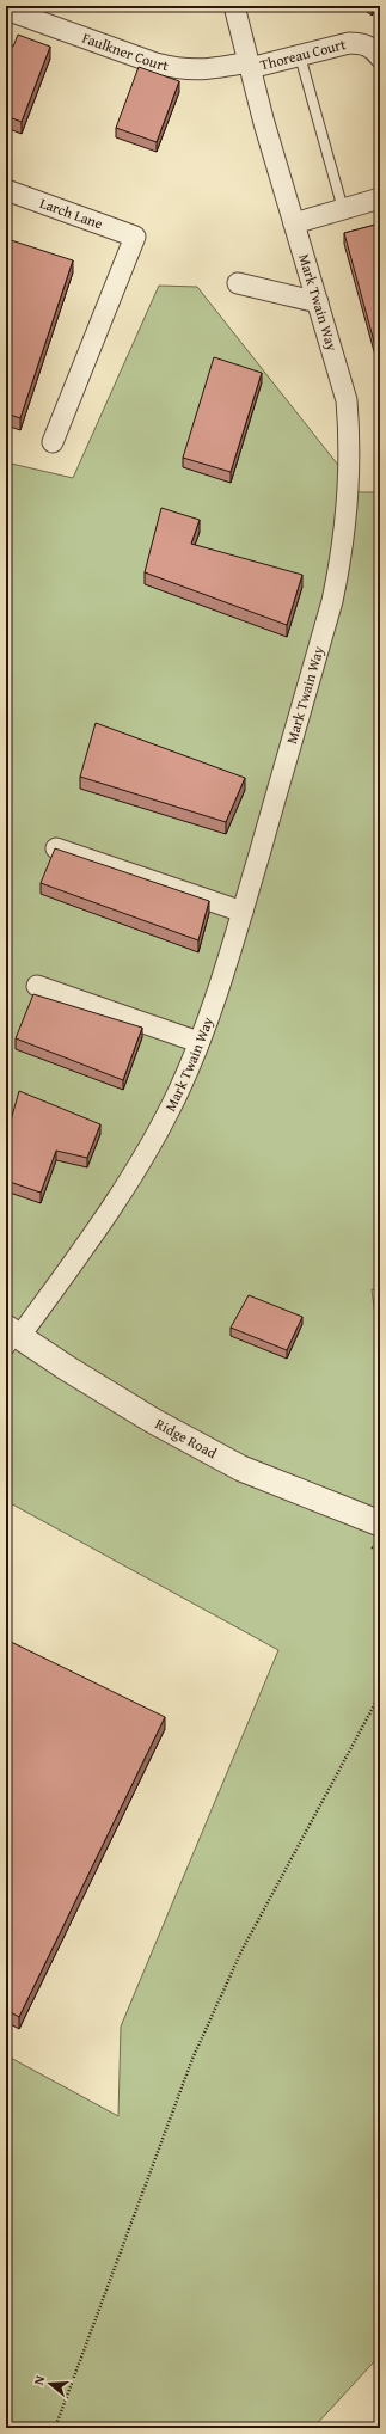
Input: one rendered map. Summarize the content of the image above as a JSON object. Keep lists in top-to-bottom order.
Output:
{
  "streets": {
    "street": [
      "Faulkner Court",
      "Thoreau Court",
      "Larch Lane",
      "Mark Twain Way",
      "Ridge Road"
    ]
  },
  "crossings": [
    ["Faulkner Court", "Thoreau Court"],
    ["Faulkner Court", "Mark Twain Way"],
    ["Thoreau Court", "Mark Twain Way"],
    ["Mark Twain Way", "Ridge Road"]
  ],
  "north": "left"
}
